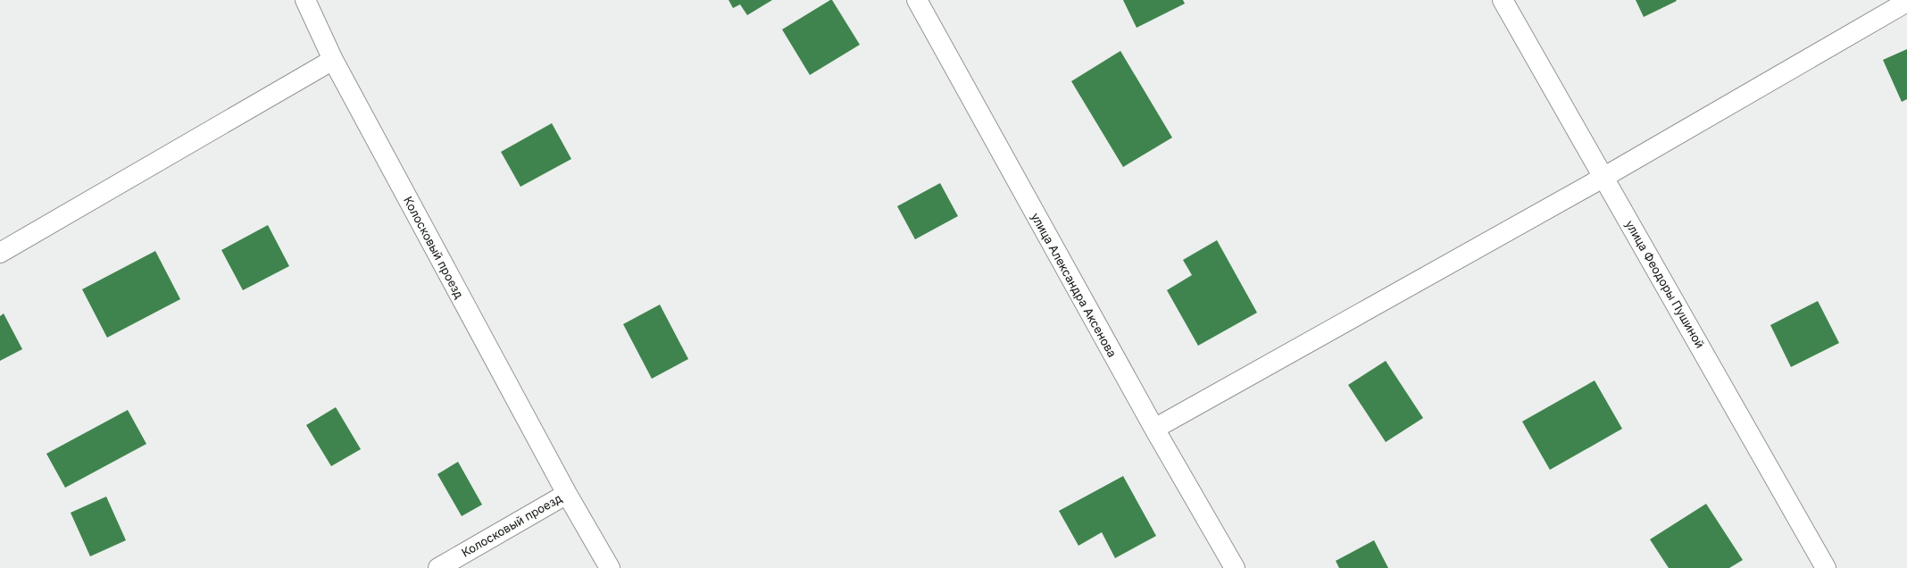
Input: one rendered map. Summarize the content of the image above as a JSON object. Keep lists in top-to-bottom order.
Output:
{
  "streets": {
    "street": ["Колосковый проезд", "улица Феодоры Пушиной", "улица Александра Аксенова"]
  }
}
